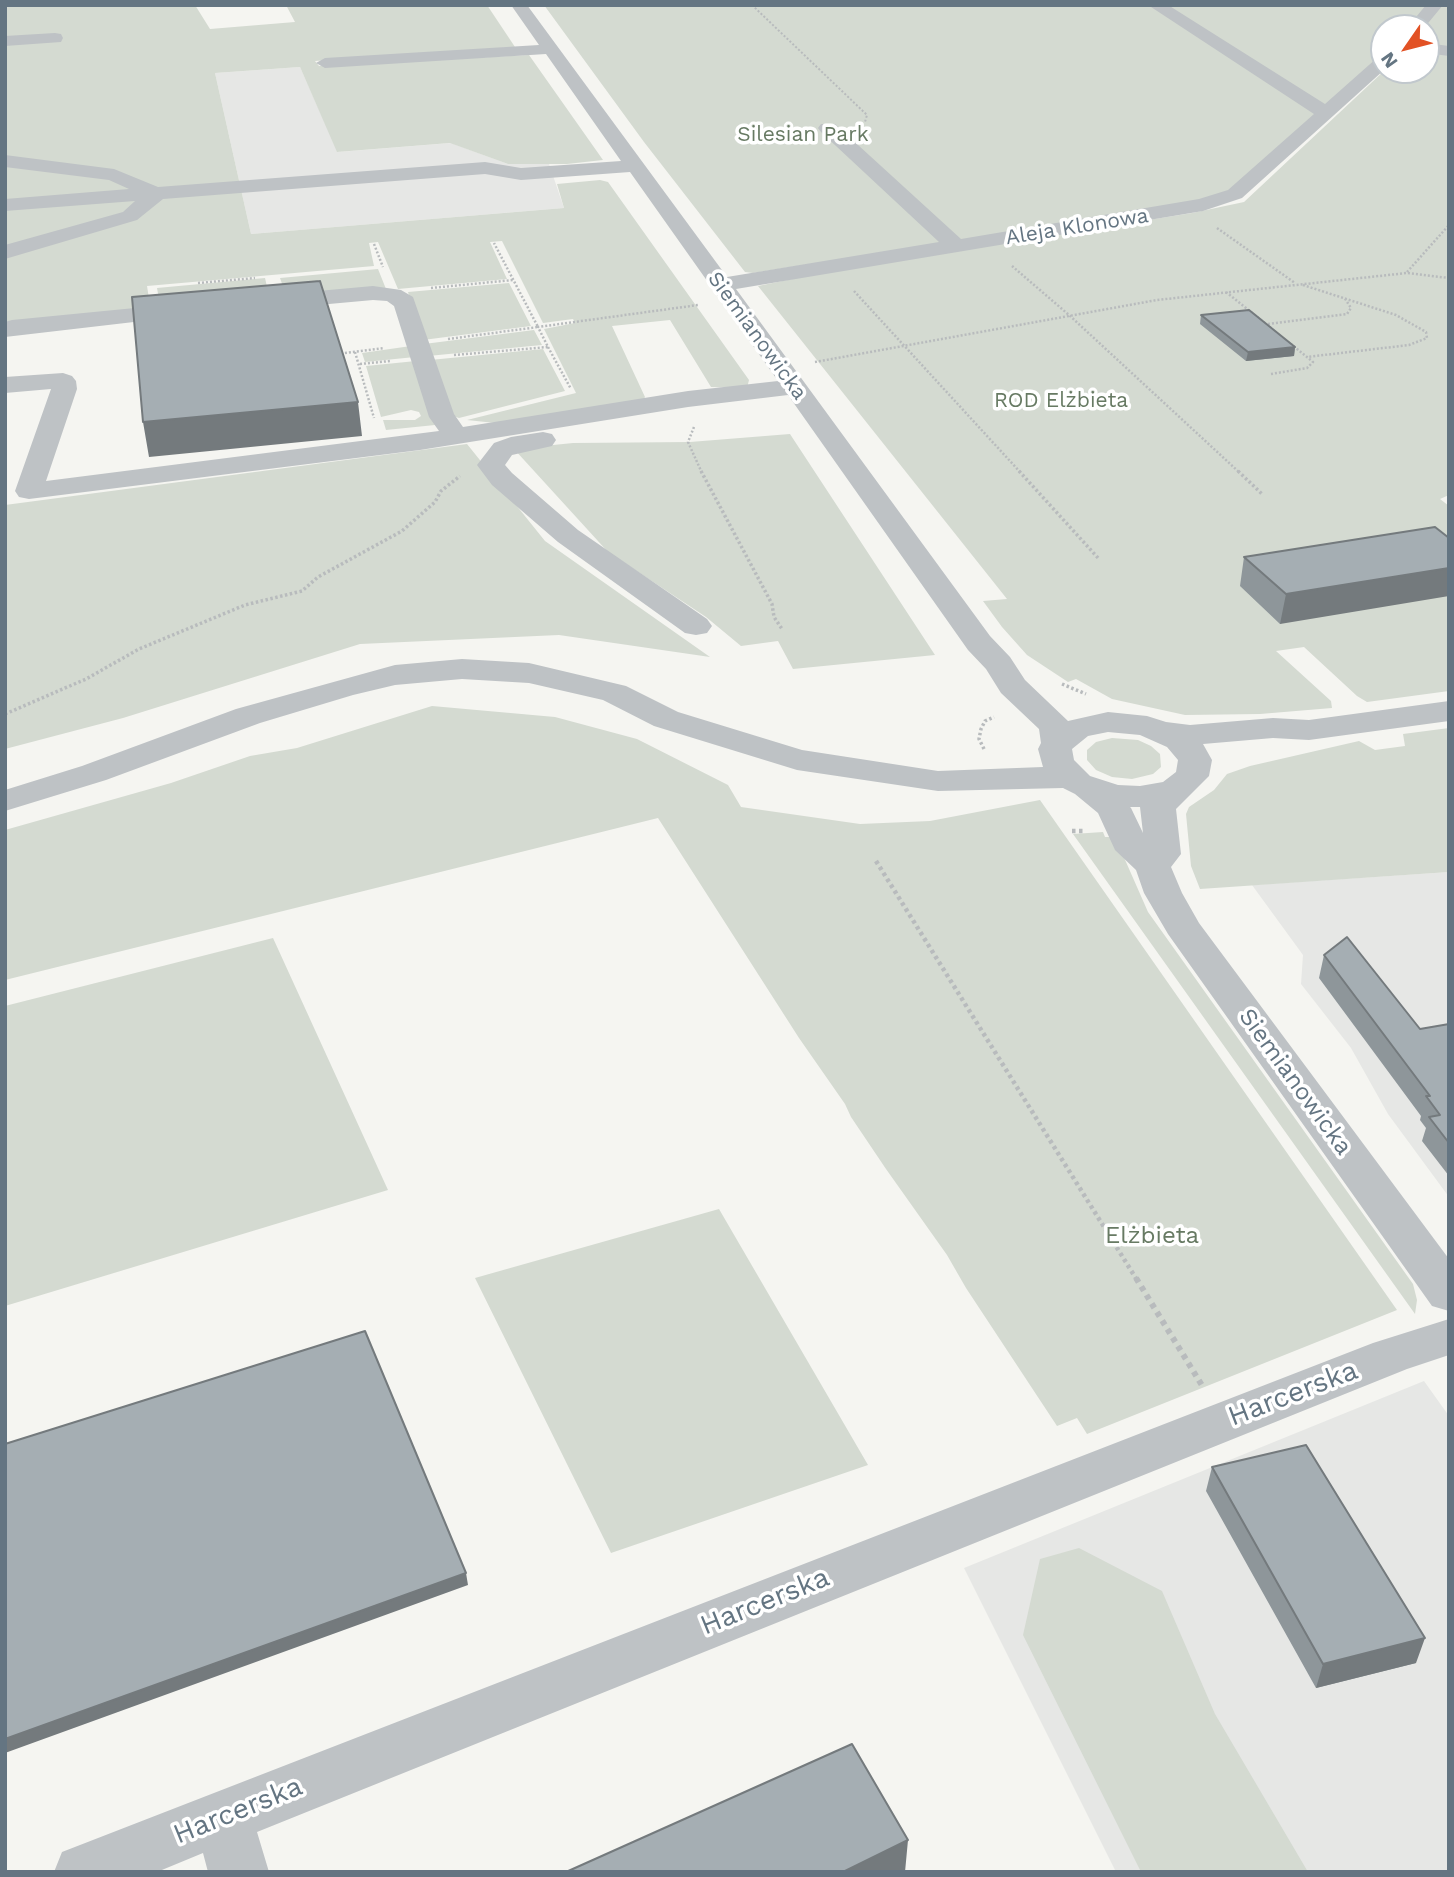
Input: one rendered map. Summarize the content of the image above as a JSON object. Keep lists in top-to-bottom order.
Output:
{
  "streets": {
    "street": ["Aleja Klonowa", "Siemianowicka", "Harcerska"]
  },
  "crossings": [
    ["Aleja Klonowa", "Siemianowicka"]
  ],
  "parks": ["Silesian Park", "ROD Elżbieta", "Elżbieta"],
  "north": "bottom left"
}
